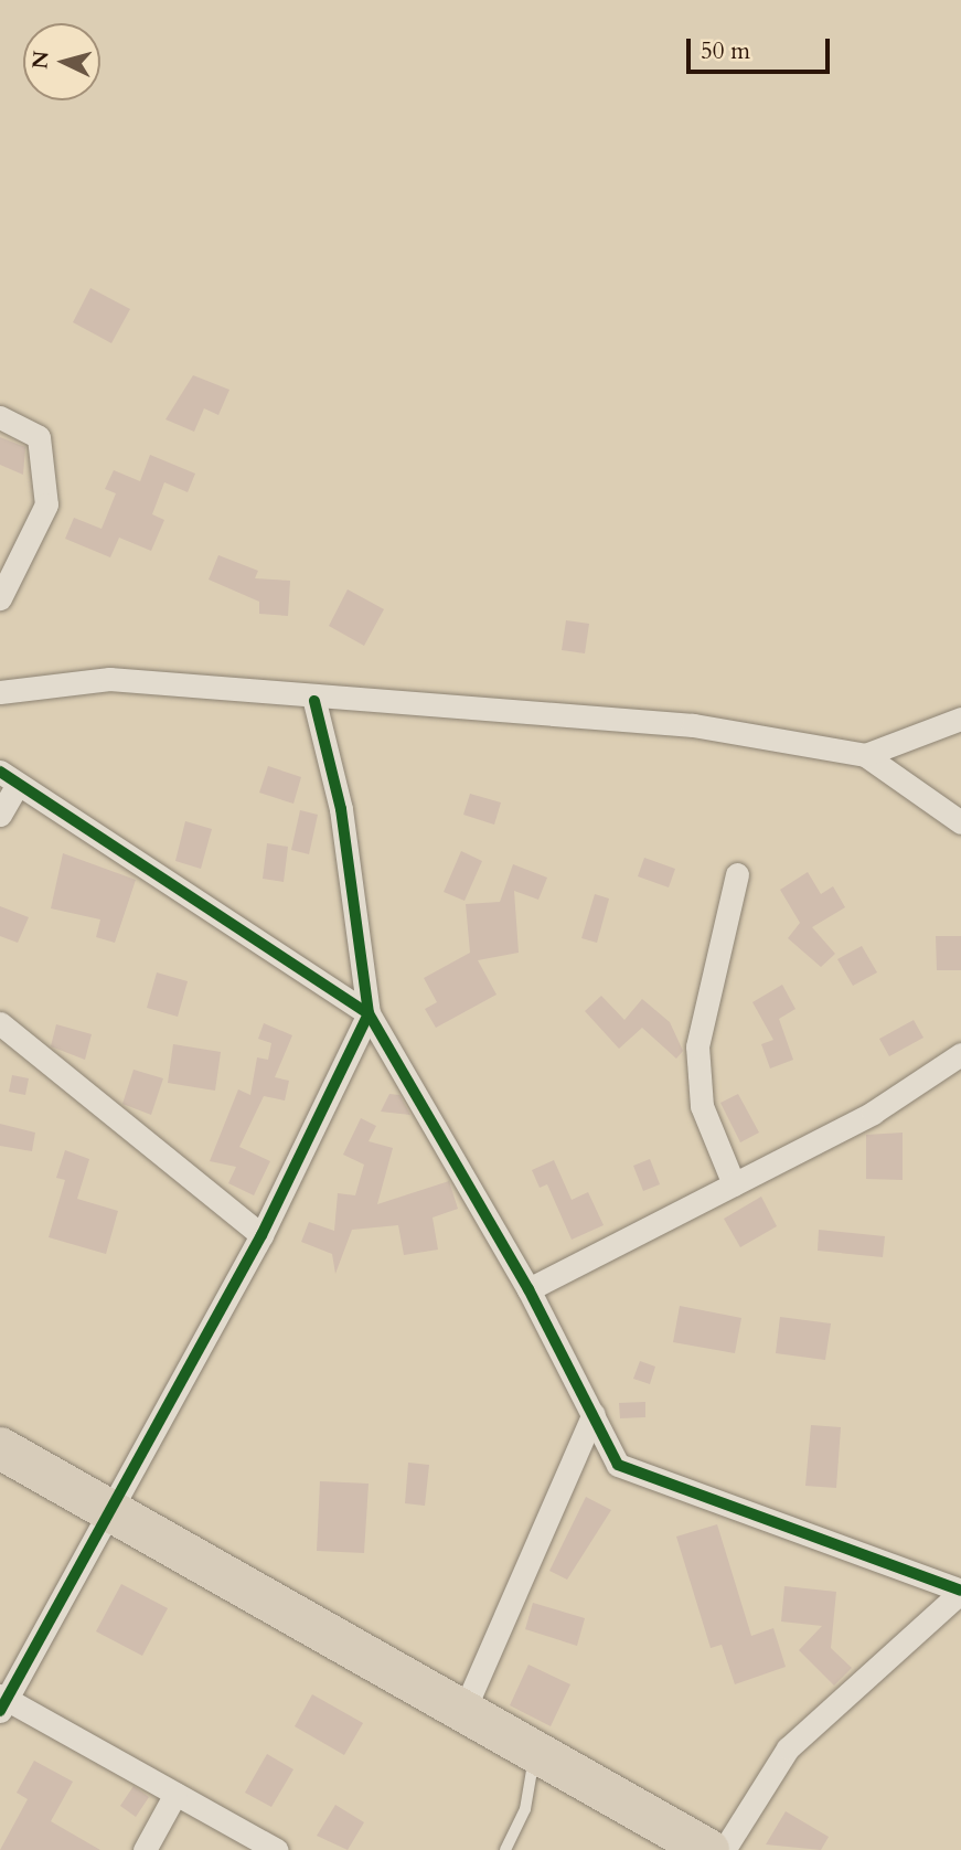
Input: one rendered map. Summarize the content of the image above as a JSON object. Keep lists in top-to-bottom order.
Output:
{
  "scale_bar": "50 m",
  "north": "left"
}
